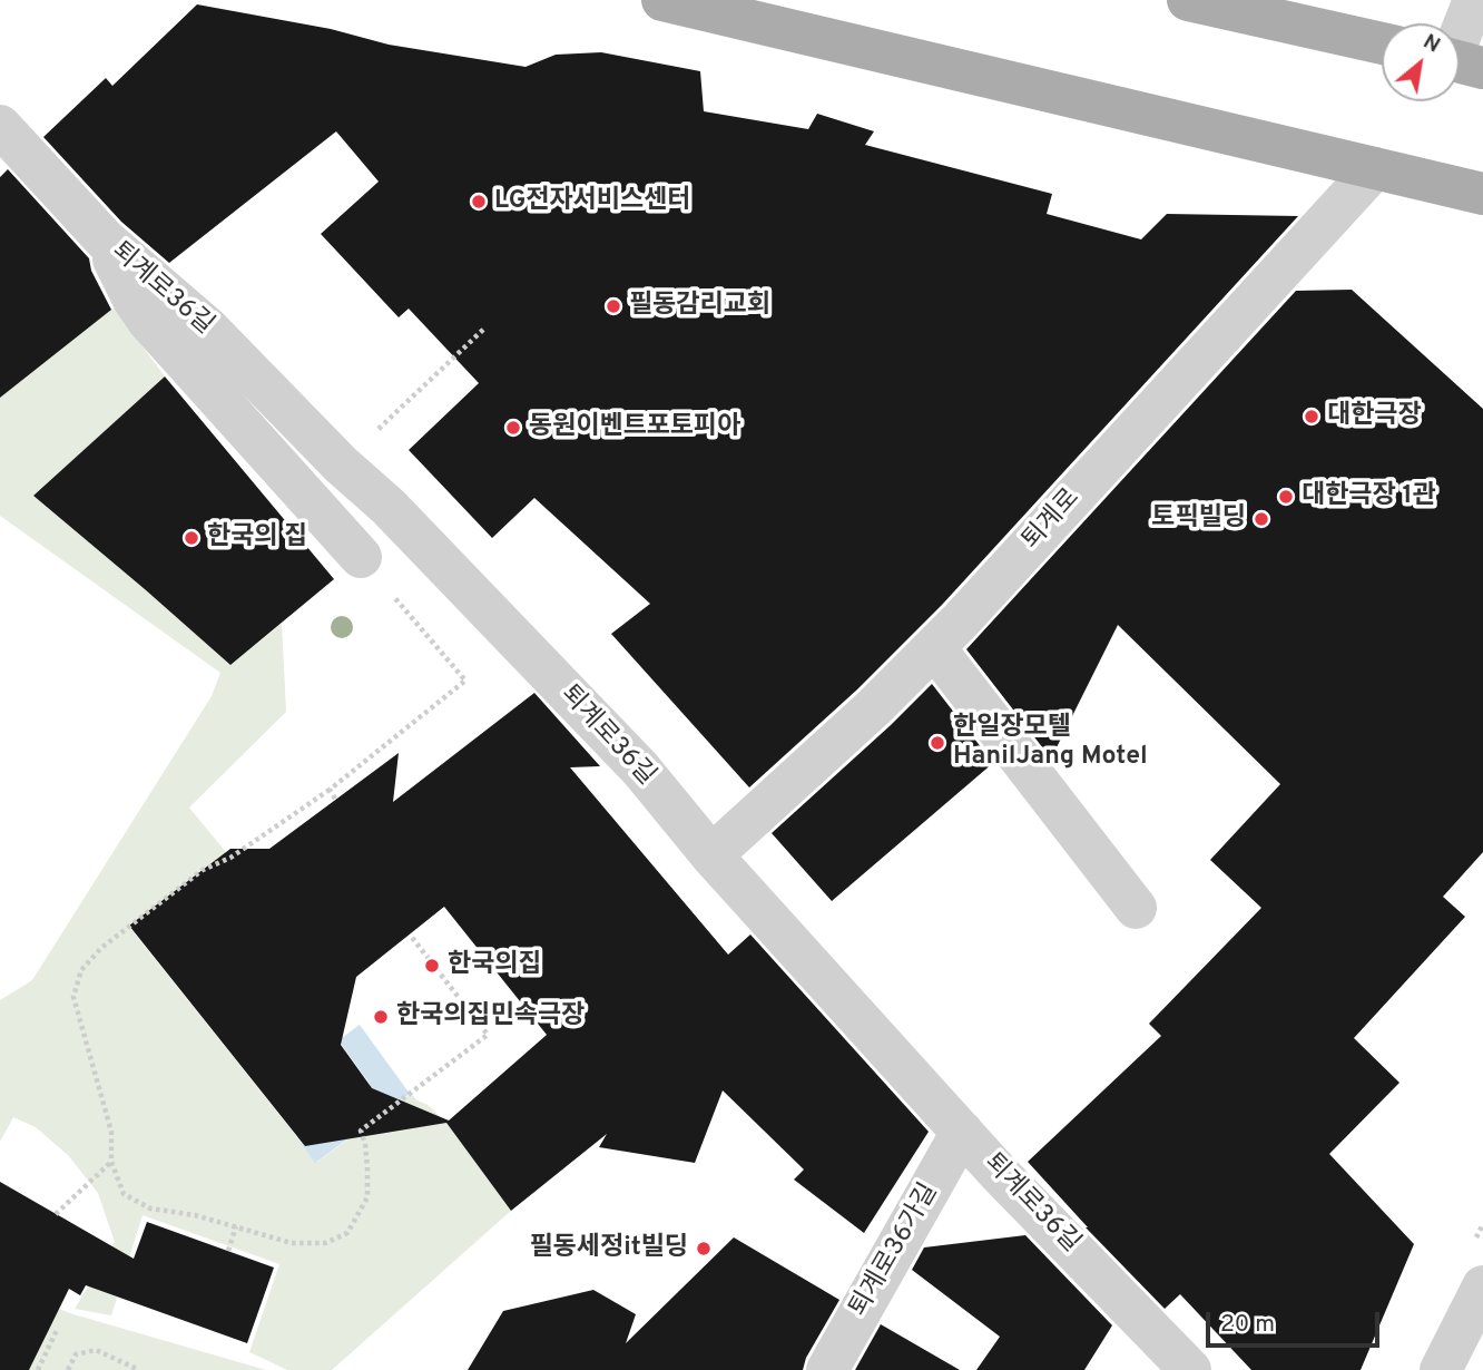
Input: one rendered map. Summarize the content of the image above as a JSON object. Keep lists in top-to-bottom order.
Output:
{
  "streets": {
    "street": ["퇴계로36길", "퇴계로", "퇴계로36가길"]
  },
  "crossings": [
    ["퇴계로36길", "퇴계로"],
    ["퇴계로36길", "퇴계로36가길"]
  ],
  "places": [
    "LG전자서비스센터",
    "필동감리교회",
    "대한극장",
    "동원이벤트포토피아",
    "대한극장 1관",
    "토픽빌딩",
    "한국의 집",
    "한일장모텔 HanilJang Motel",
    "한국의집",
    "한국의집민속극장",
    "필동세정it빌딩"
  ],
  "scale_bar": "20 m",
  "north": "top right"
}
